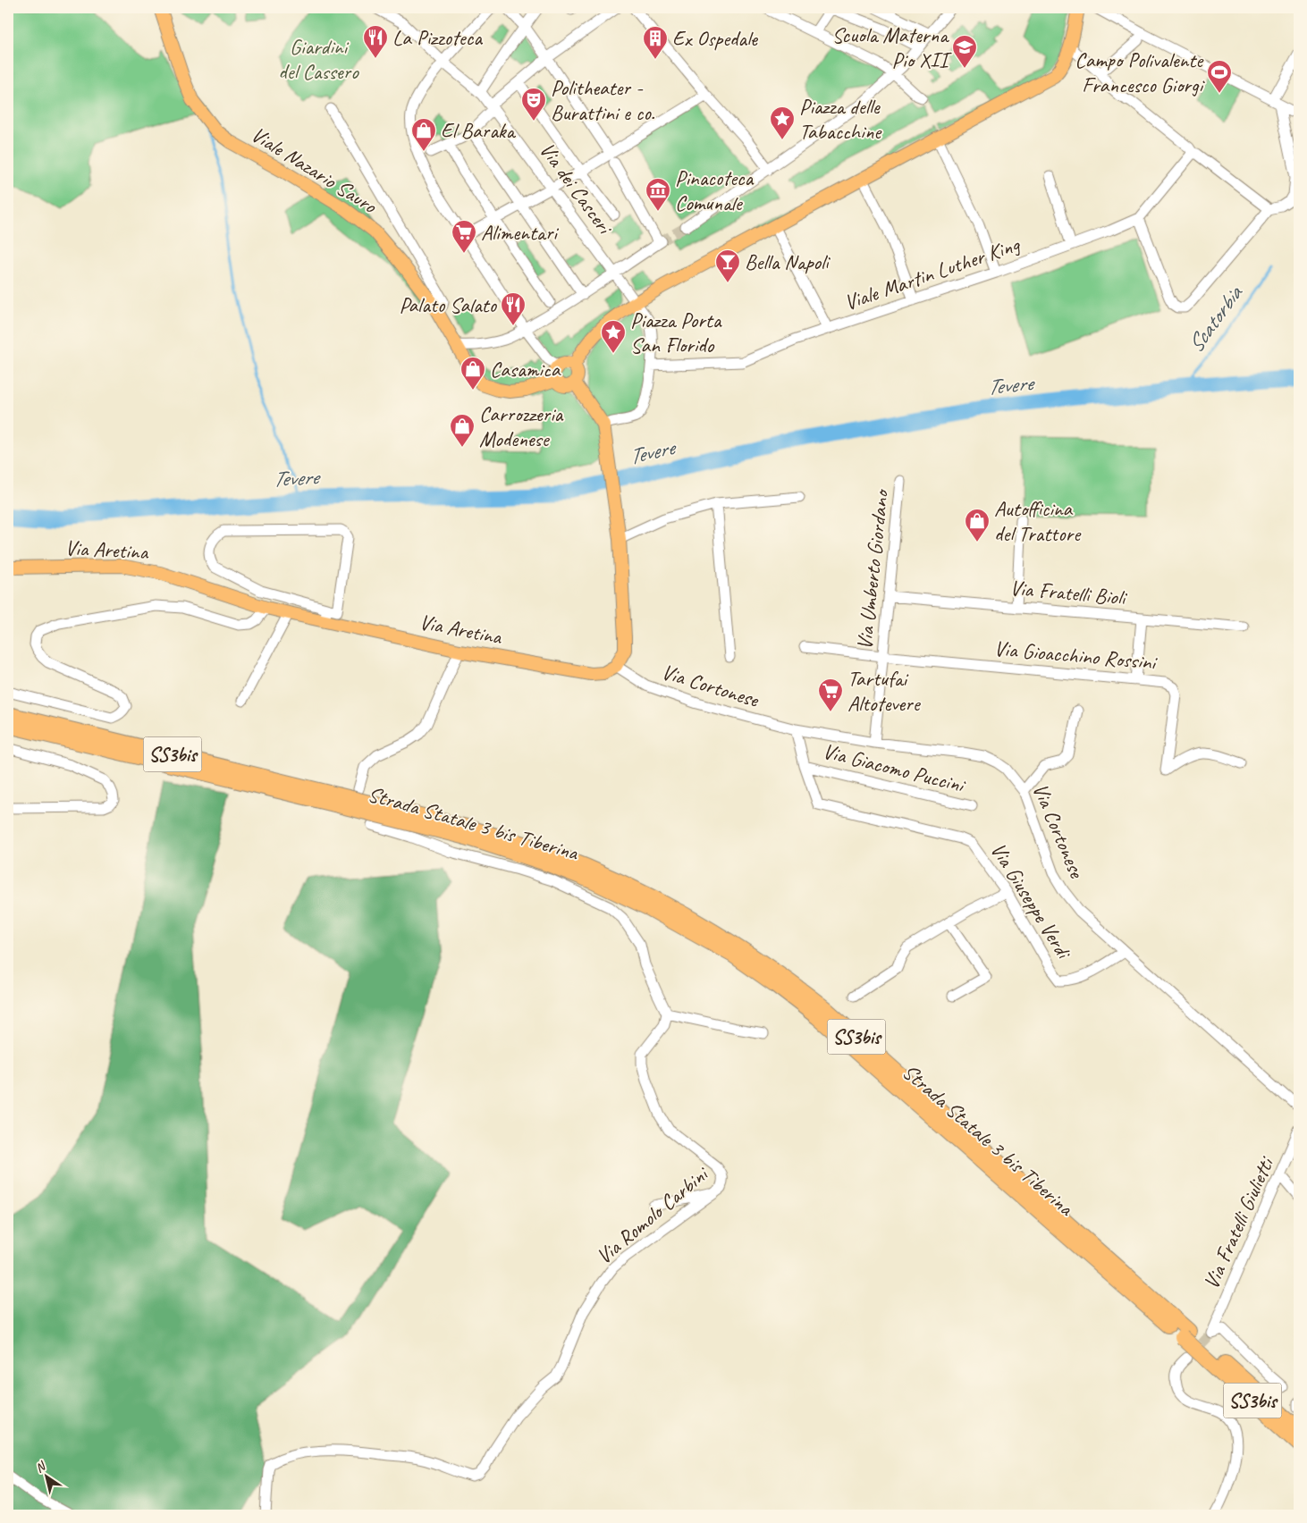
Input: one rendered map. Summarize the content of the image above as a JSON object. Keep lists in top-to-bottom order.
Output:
{
  "streets": {
    "highway": ["SS3bis", "Strada Statale 3 bis Tiberina"],
    "main road": ["Viale Nazario Sauro", "Via Aretina"],
    "street": [
      "Via dei Casceri",
      "Viale Martin Luther King",
      "Via Umberto Giordano",
      "Via Fratelli Bioli",
      "Via Gioacchino Rossini",
      "Via Cortonese",
      "Via Giacomo Puccini",
      "Via Giuseppe Verdi",
      "Via Romolo Carbini",
      "Via Fratelli Giulietti"
    ]
  },
  "crossings": [
    ["Via Aretina", "Via Cortonese"],
    ["Via Umberto Giordano", "Via Fratelli Bioli"],
    ["Via Umberto Giordano", "Via Gioacchino Rossini"],
    ["Via Umberto Giordano", "Via Cortonese"],
    ["Via Cortonese", "Via Giuseppe Verdi"],
    ["Via Giacomo Puccini", "Via Giuseppe Verdi"]
  ],
  "water": ["Scatorbia", "Tevere"],
  "parks": ["Giardini del Cassero"],
  "places": {
    "restaurant": ["La Pizzoteca", "Palato Salato"],
    "building": ["Ex Ospedale"],
    "school or university": ["Scuola Materna Pio XII"],
    "sports": ["Campo Polivalente Francesco Giorgi"],
    "theatre": ["Politheater - Burattini e co."],
    "place": ["Piazza delle Tabacchine", "Piazza Porta San Florido"],
    "shop": [
      "El Baraka",
      "Casamica",
      "Carrozzeria Modenese",
      "Autofficina del Trattore"
    ],
    "museum": ["Pinacoteca Comunale"],
    "supermarket": ["Alimentari", "Tartufai Altotevere"],
    "bar": ["Bella Napoli"]
  },
  "north": "top left"
}
